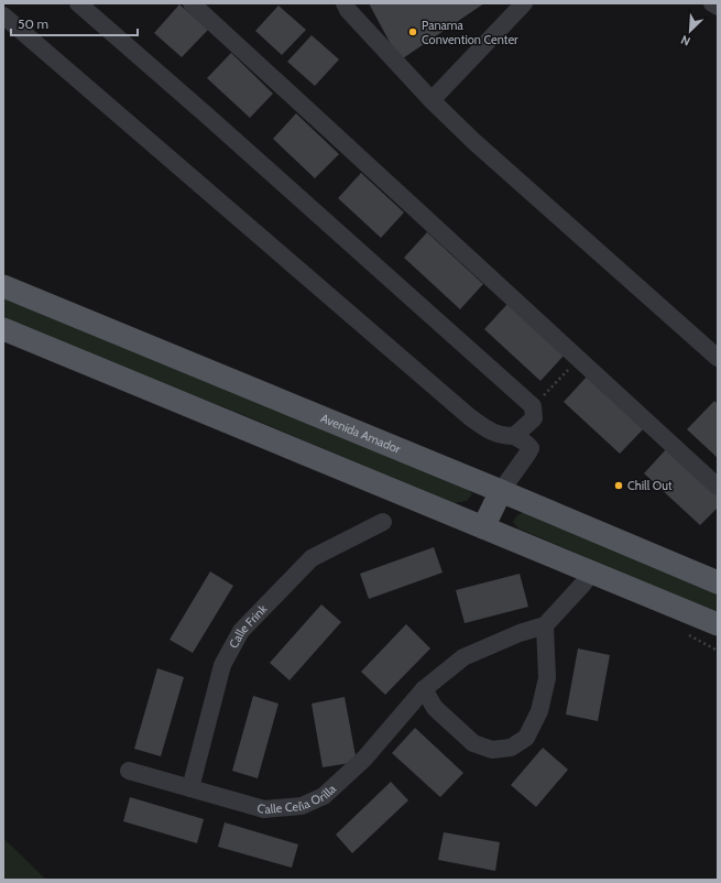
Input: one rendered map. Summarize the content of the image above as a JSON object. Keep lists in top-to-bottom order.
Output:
{
  "streets": {
    "main road": ["Avenida Amador"],
    "street": ["Calle Frink", "Calle Celia Orilla"]
  },
  "crossings": [
    ["Calle Frink", "Calle Celia Orilla"]
  ],
  "places": ["Panama Convention Center", "Chill Out"],
  "scale_bar": "50 m",
  "north": "bottom left"
}
